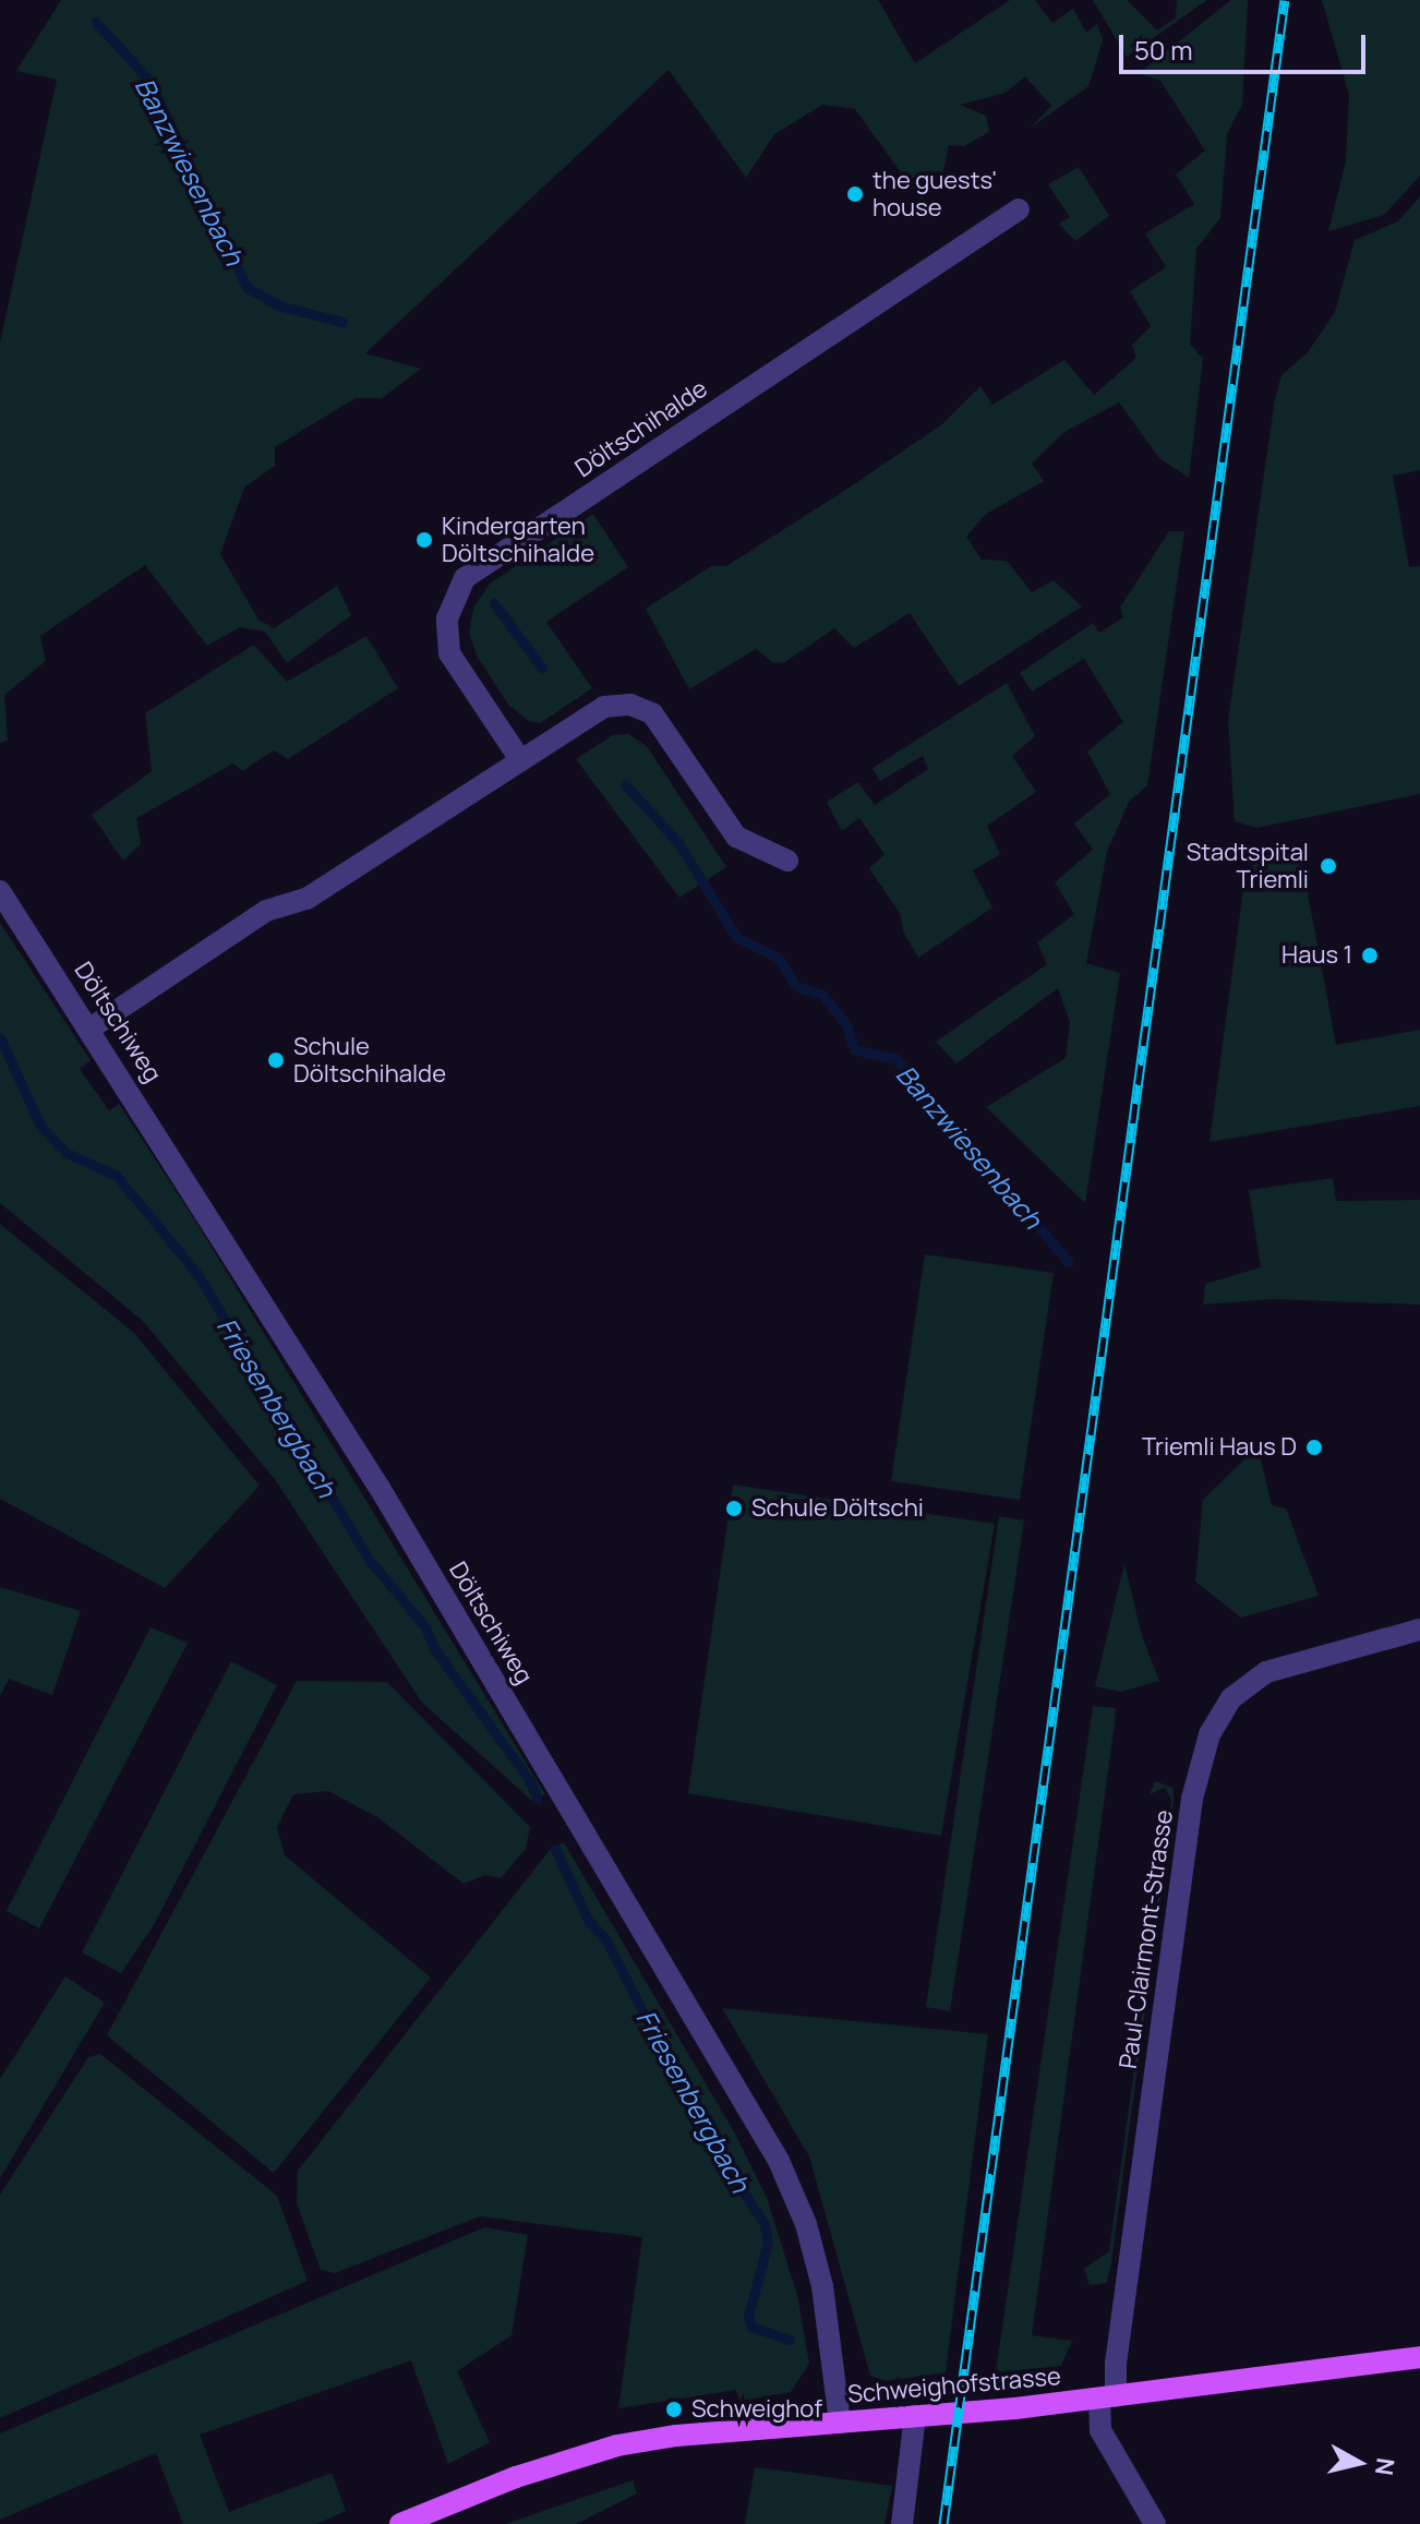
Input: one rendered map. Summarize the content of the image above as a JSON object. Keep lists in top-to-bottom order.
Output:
{
  "streets": {
    "main road": ["Schweighofstrasse"],
    "street": ["Döltschihalde", "Döltschiweg", "Paul-Clairmont-Strasse"]
  },
  "crossings": [
    ["Döltschiweg", "Schweighofstrasse"],
    ["Paul-Clairmont-Strasse", "Schweighofstrasse"]
  ],
  "water": ["Banzwiesenbach", "Friesenbergbach"],
  "places": [
    "the guests' house",
    "Kindergarten Döltschihalde",
    "Stadtspital Triemli",
    "Haus 1",
    "Schule Döltschihalde",
    "Triemli Haus D",
    "Schule Döltschi",
    "Schweighof"
  ],
  "scale_bar": "50 m",
  "north": "right"
}
